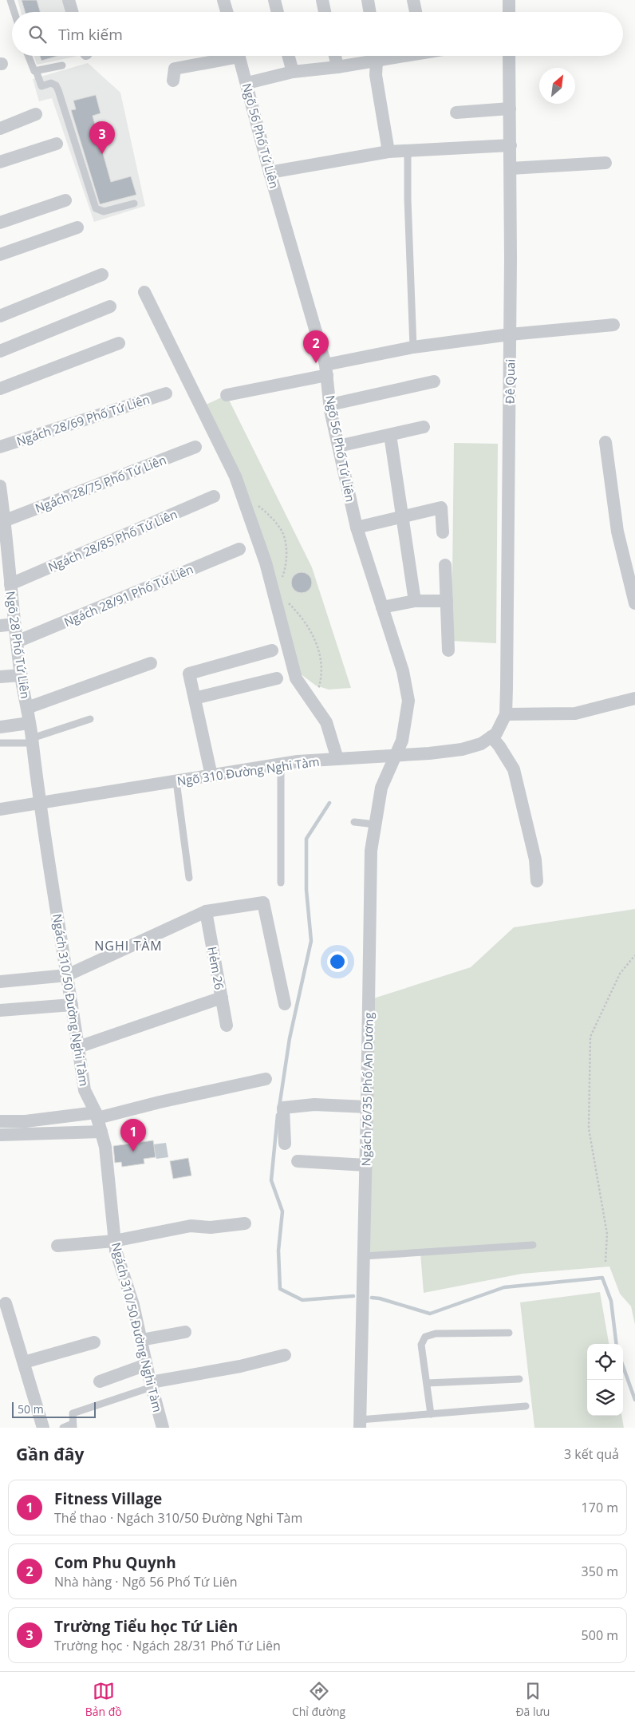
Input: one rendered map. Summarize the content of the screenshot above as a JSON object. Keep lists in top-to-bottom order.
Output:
{
  "streets": {
    "street": [
      "Ngõ 56 Phố Tứ Liên",
      "Đê Quai",
      "Ngách 28/69 Phố Tứ Liên",
      "Ngách 28/75 Phố Tứ Liên",
      "Ngách 28/85 Phố Tứ Liên",
      "Ngách 28/91 Phố Tứ Liên",
      "Ngõ 28 Phố Tứ Liên",
      "Ngõ 310 Đường Nghi Tàm",
      "Hẻm 26",
      "Ngách 310/50 Đường Nghi Tàm",
      "Ngách 76/35 Phố An Dương"
    ]
  },
  "crossings": [
    ["Ngõ 56 Phố Tứ Liên", "Ngõ 310 Đường Nghi Tàm"],
    ["Ngõ 56 Phố Tứ Liên", "Ngách 76/35 Phố An Dương"],
    ["Đê Quai", "Ngõ 310 Đường Nghi Tàm"],
    ["Ngách 28/75 Phố Tứ Liên", "Ngõ 28 Phố Tứ Liên"],
    ["Ngách 28/85 Phố Tứ Liên", "Ngõ 28 Phố Tứ Liên"],
    ["Ngách 28/91 Phố Tứ Liên", "Ngõ 28 Phố Tứ Liên"],
    ["Ngõ 28 Phố Tứ Liên", "Ngõ 310 Đường Nghi Tàm"],
    ["Ngõ 28 Phố Tứ Liên", "Ngách 310/50 Đường Nghi Tàm"],
    ["Ngõ 310 Đường Nghi Tàm", "Ngách 310/50 Đường Nghi Tàm"],
    ["Ngõ 310 Đường Nghi Tàm", "Ngách 76/35 Phố An Dương"]
  ],
  "districts": ["NGHI TÀM"],
  "scale_bar": "50 m",
  "north": "top right",
  "page": {
    "search": "Tìm kiếm",
    "pins": ["3", "2", "1"],
    "scale": "50 m",
    "heading": ["Gần đây", "3 kết quả"],
    "list": [
      {
        "mark": "1",
        "name": "Fitness Village",
        "note": "Thể thao · Ngách 310/50 Đường Nghi Tàm",
        "value": "170 m"
      },
      {
        "mark": "2",
        "name": "Com Phu Quynh",
        "note": "Nhà hàng · Ngõ 56 Phố Tứ Liên",
        "value": "350 m"
      },
      {
        "mark": "3",
        "name": "Trường Tiểu học Tứ Liên",
        "note": "Trường học · Ngách 28/31 Phố Tứ Liên",
        "value": "500 m"
      }
    ],
    "nav": ["Bản đồ", "Chỉ đường", "Đã lưu"]
  }
}
